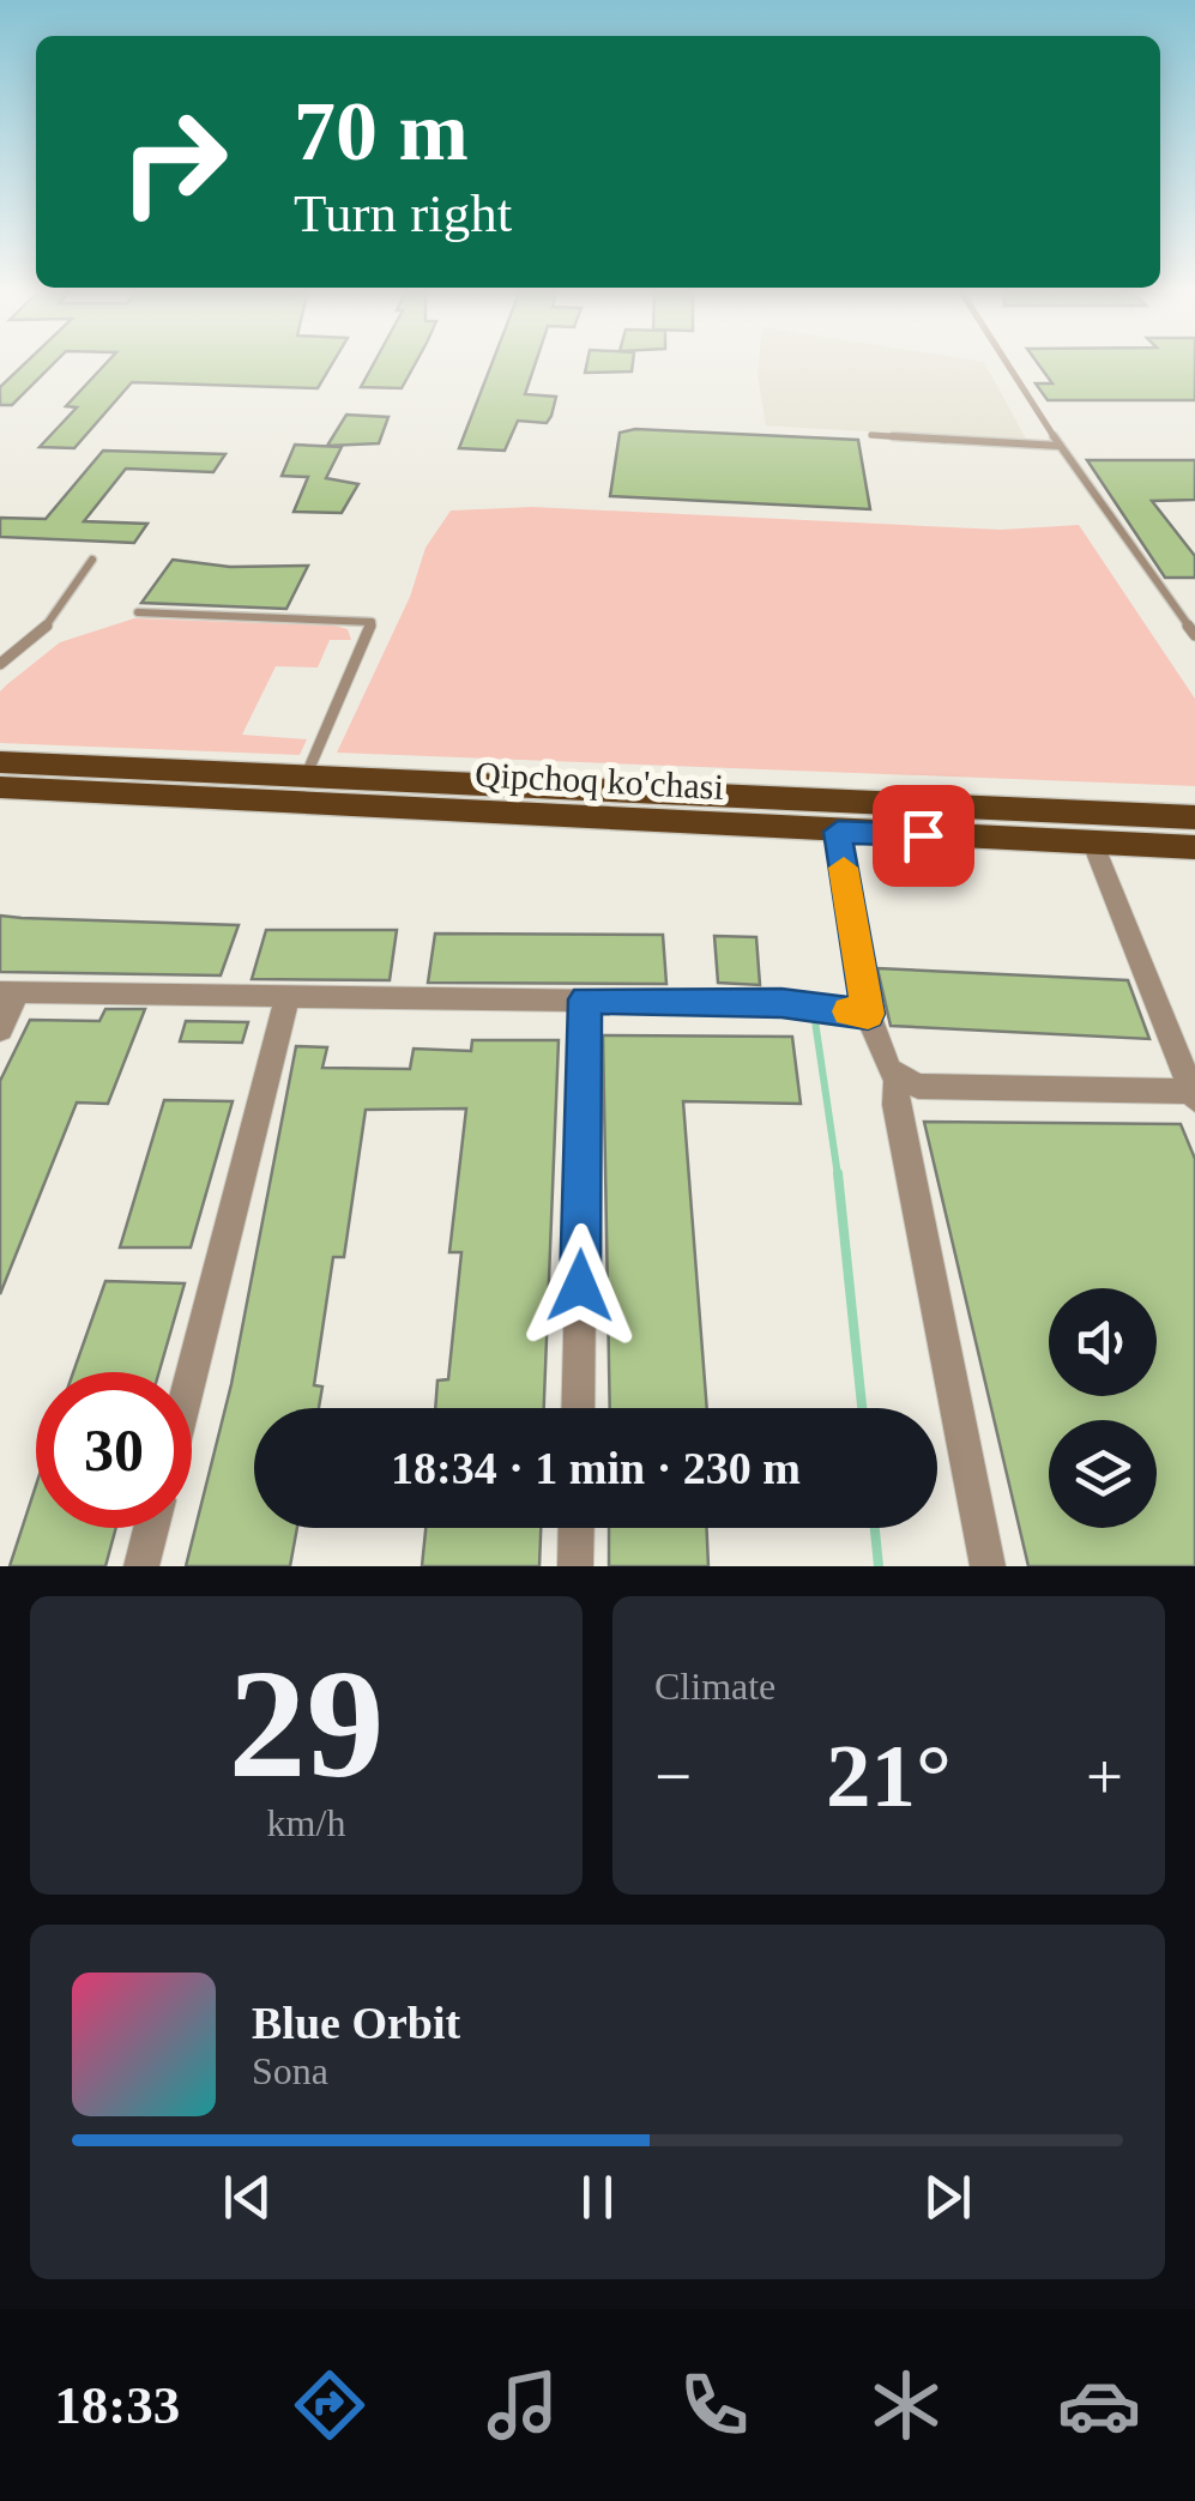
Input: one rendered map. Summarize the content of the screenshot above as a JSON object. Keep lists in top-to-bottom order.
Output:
{
  "streets": {
    "main road": ["Qipchoq ko'chasi"]
  },
  "page": {
    "turn": ["70 m", "Turn right"],
    "limit": "30",
    "trip": "18:34 · 1 min · 230 m",
    "tile": [
      ["29", "km/h"],
      "Climate"
    ],
    "heat": ["−", "21°", "+"],
    "song": ["Blue Orbit", "Sona"],
    "tabs": "18:33"
  }
}
